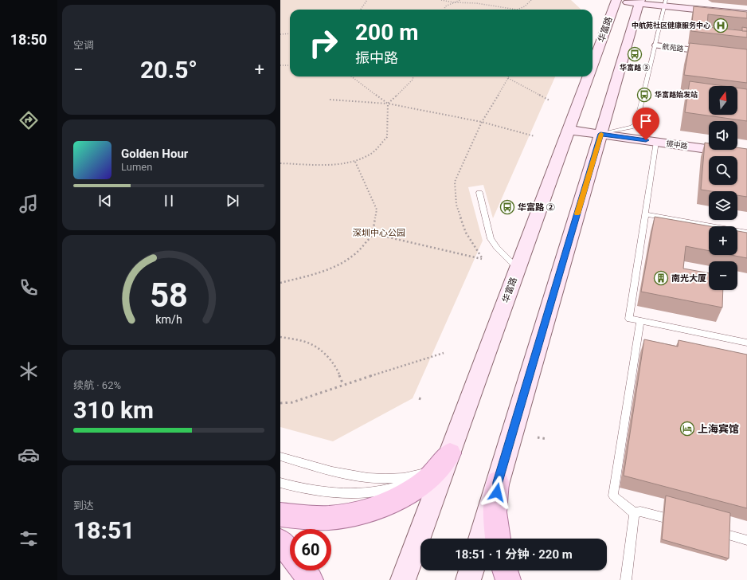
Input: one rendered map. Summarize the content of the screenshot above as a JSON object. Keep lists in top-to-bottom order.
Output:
{
  "streets": {
    "main road": ["华富路", "振中路"],
    "street": ["航苑路"]
  },
  "crossings": [
    ["华富路", "振中路"]
  ],
  "parks": ["深圳中心公园"],
  "places": {
    "hospital": ["中航苑社区健康服务中心"],
    "bus stop": ["华富路 ③", "华富路始发站", "华富路 ②"],
    "building": ["南光大厦"],
    "hotel": ["上海宾馆"]
  },
  "north": "top",
  "page": {
    "tabs": "18:50",
    "tile": [
      "空调",
      ["续航 · 62%", "310 km"],
      ["到达", "18:51"]
    ],
    "turn": ["200 m", "振中路"],
    "heat": ["−", "20.5°", "+"],
    "map_buttons": ["+", "−"],
    "song": ["Golden Hour", "Lumen"],
    "limit": "60",
    "trip": "18:51 · 1 分钟 · 220 m",
    "gauge": ["58", "km/h"]
  }
}
